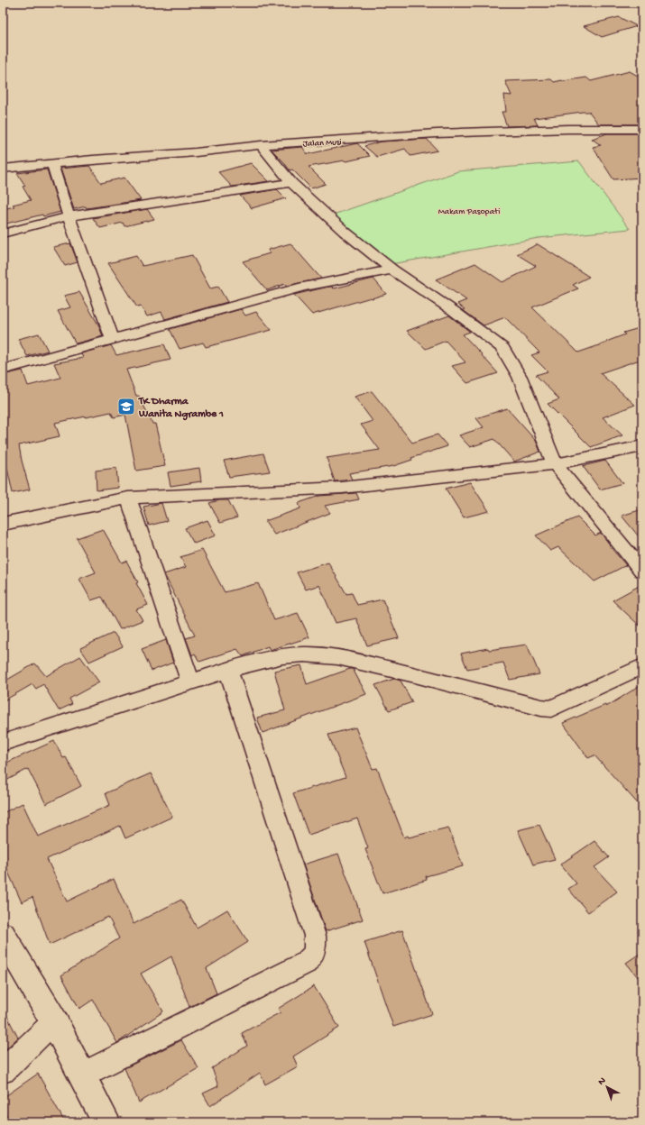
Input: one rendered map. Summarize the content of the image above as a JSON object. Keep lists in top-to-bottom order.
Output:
{
  "streets": {
    "street": ["Jalan Musi"]
  },
  "parks": ["Makam Pasopati"],
  "places": {
    "school or university": ["TK Dharma Wanita Ngrambe 1"]
  },
  "north": "top left"
}
